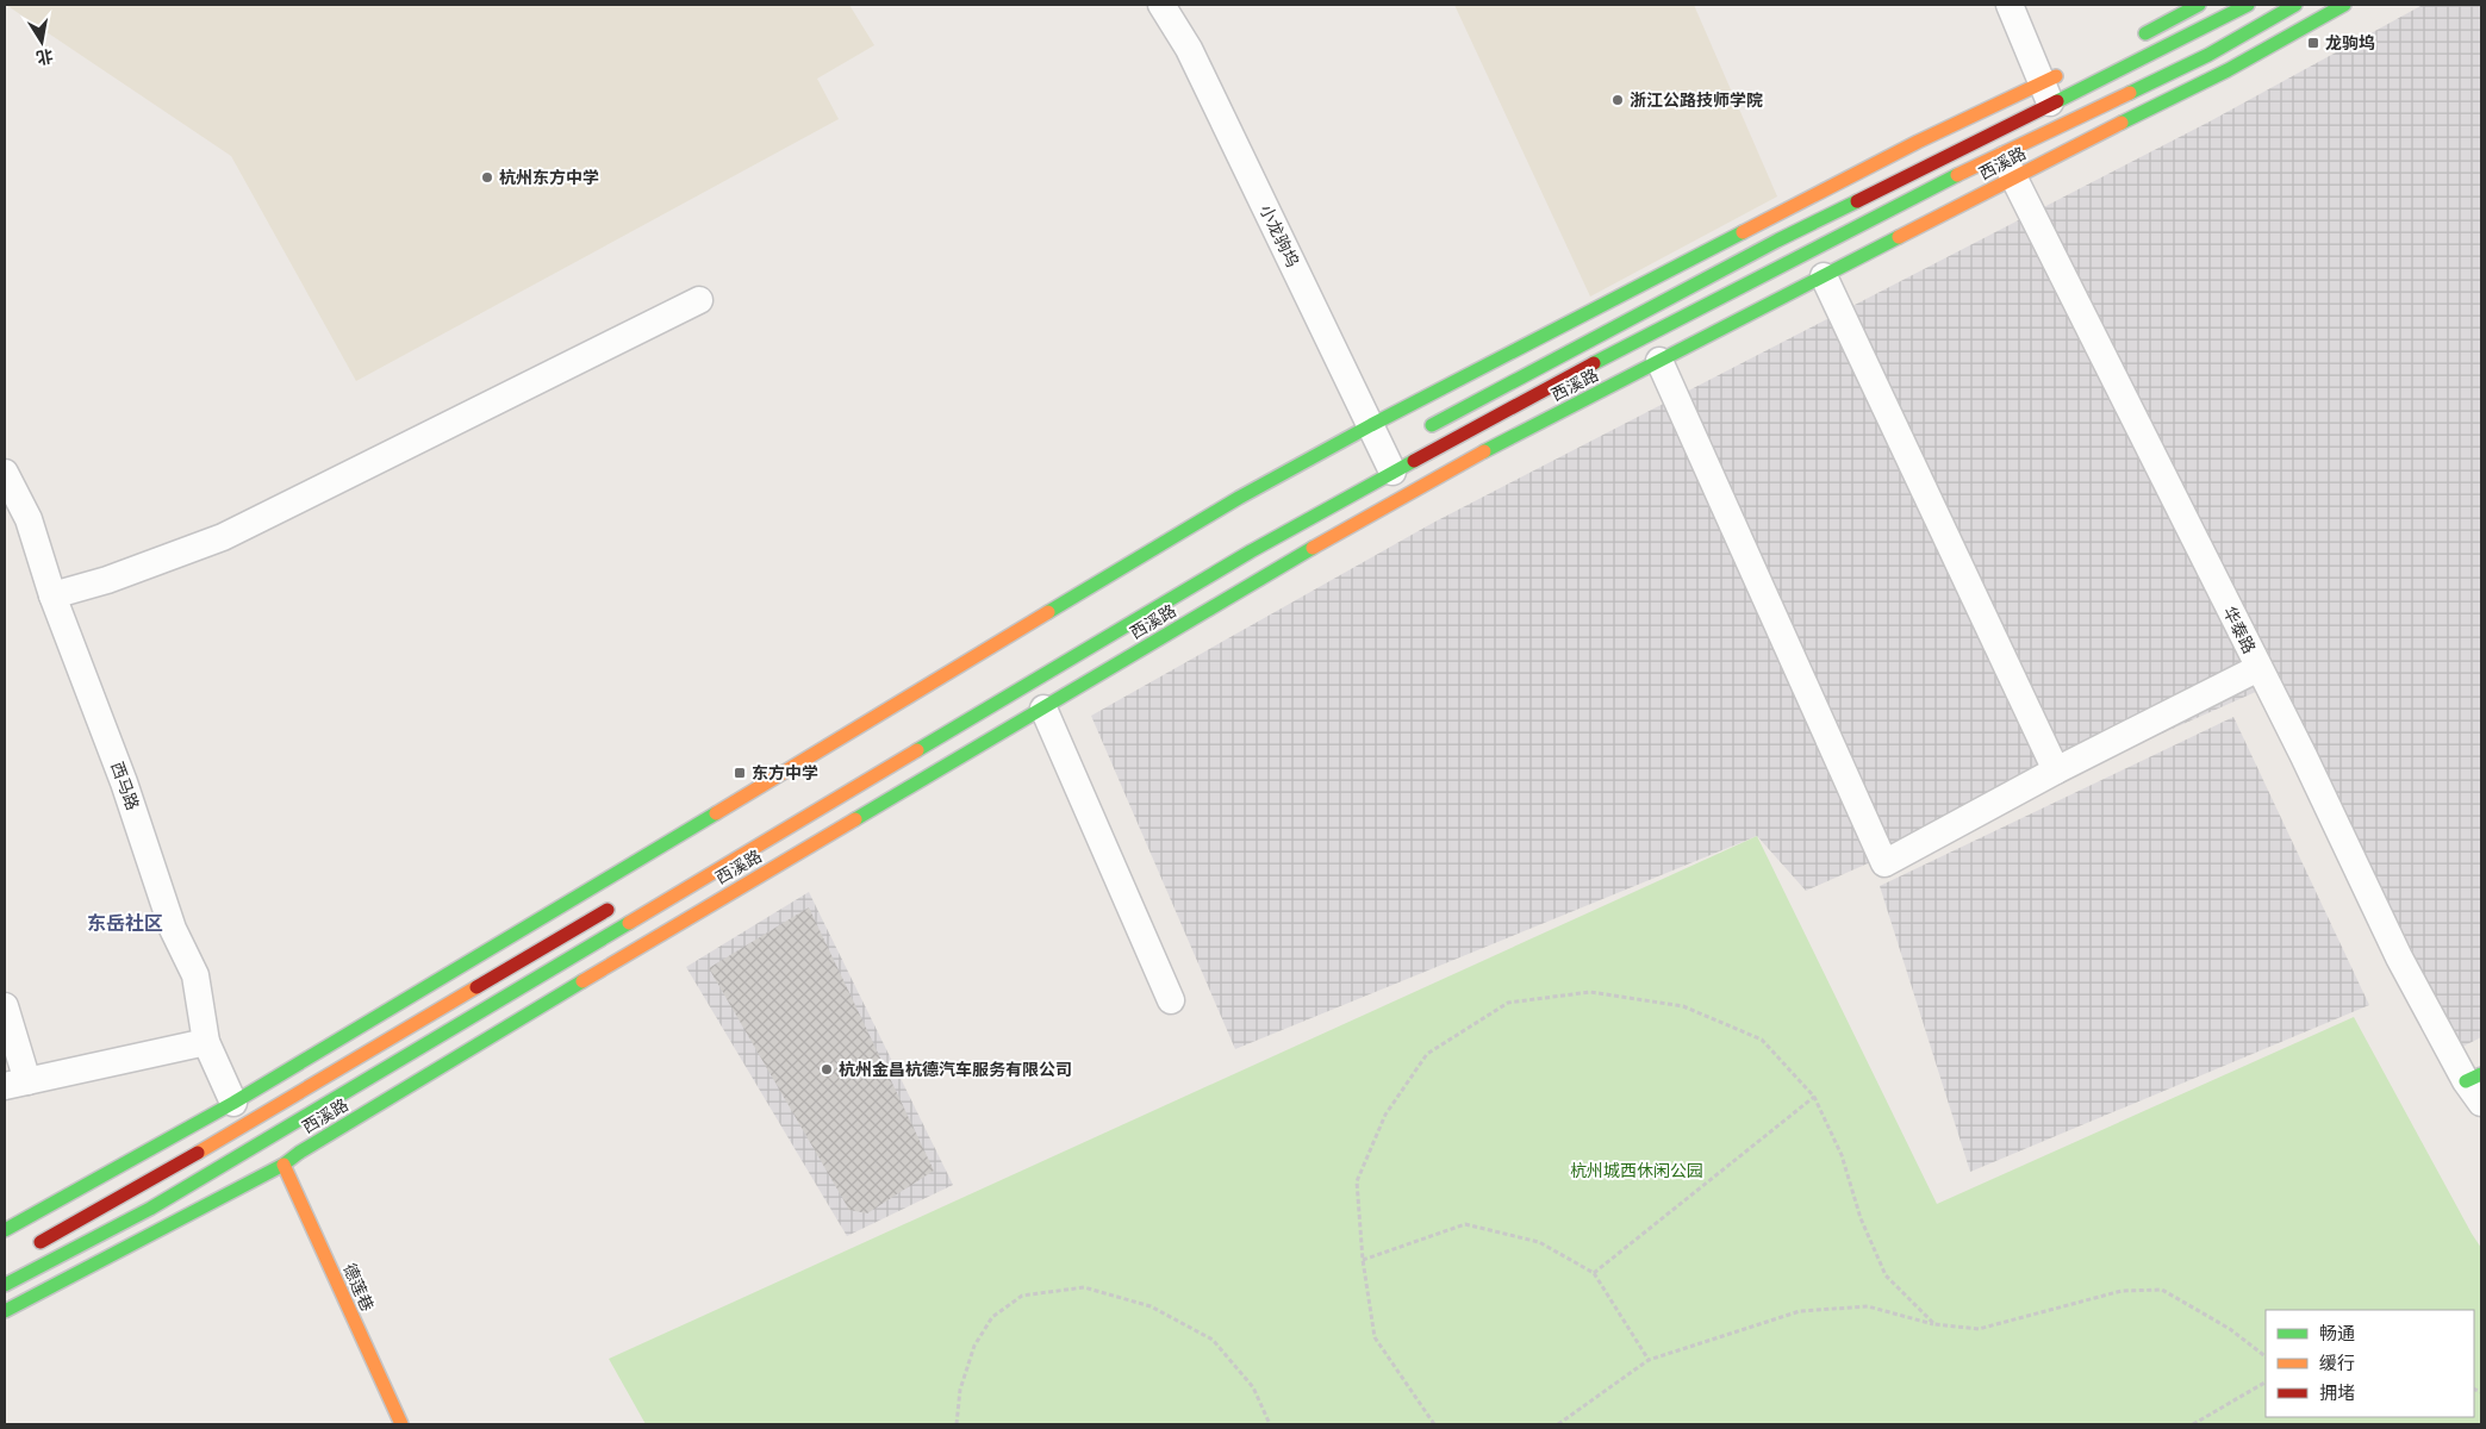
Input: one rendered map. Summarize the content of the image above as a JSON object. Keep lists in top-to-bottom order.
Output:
{
  "streets": {
    "street": [
      "西溪路",
      "小龙驹坞",
      "华泰路",
      "西马路",
      "德莲巷"
    ]
  },
  "crossings": [
    ["西溪路", "小龙驹坞"],
    ["西溪路", "华泰路"],
    ["西溪路", "西马路"],
    ["西溪路", "德莲巷"]
  ],
  "districts": ["东岳社区"],
  "parks": ["杭州城西休闲公园"],
  "places": {
    "transit": ["龙驹坞", "东方中学"],
    "other": ["浙江公路技师学院", "杭州东方中学", "杭州金昌杭德汽车服务有限公司"]
  },
  "legend": ["畅通", "缓行", "拥堵"],
  "north": "bottom"
}
